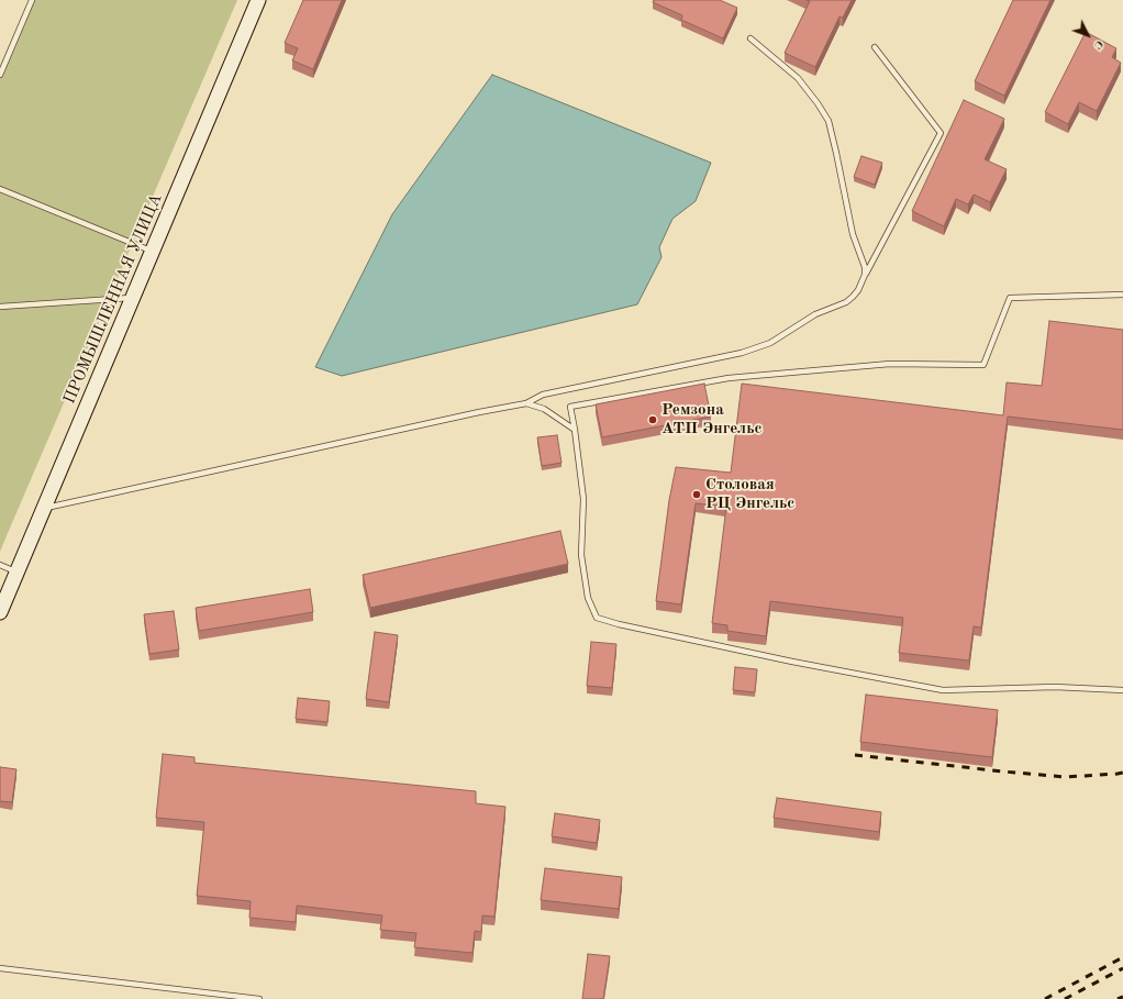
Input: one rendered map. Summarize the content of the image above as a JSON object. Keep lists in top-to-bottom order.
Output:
{
  "streets": {
    "street": ["ПРОМЫШЛЕННАЯ УЛИЦА"]
  },
  "places": ["Ремзона АТП Энгельс", "Столовая РЦ Энгельс"],
  "north": "bottom right"
}
